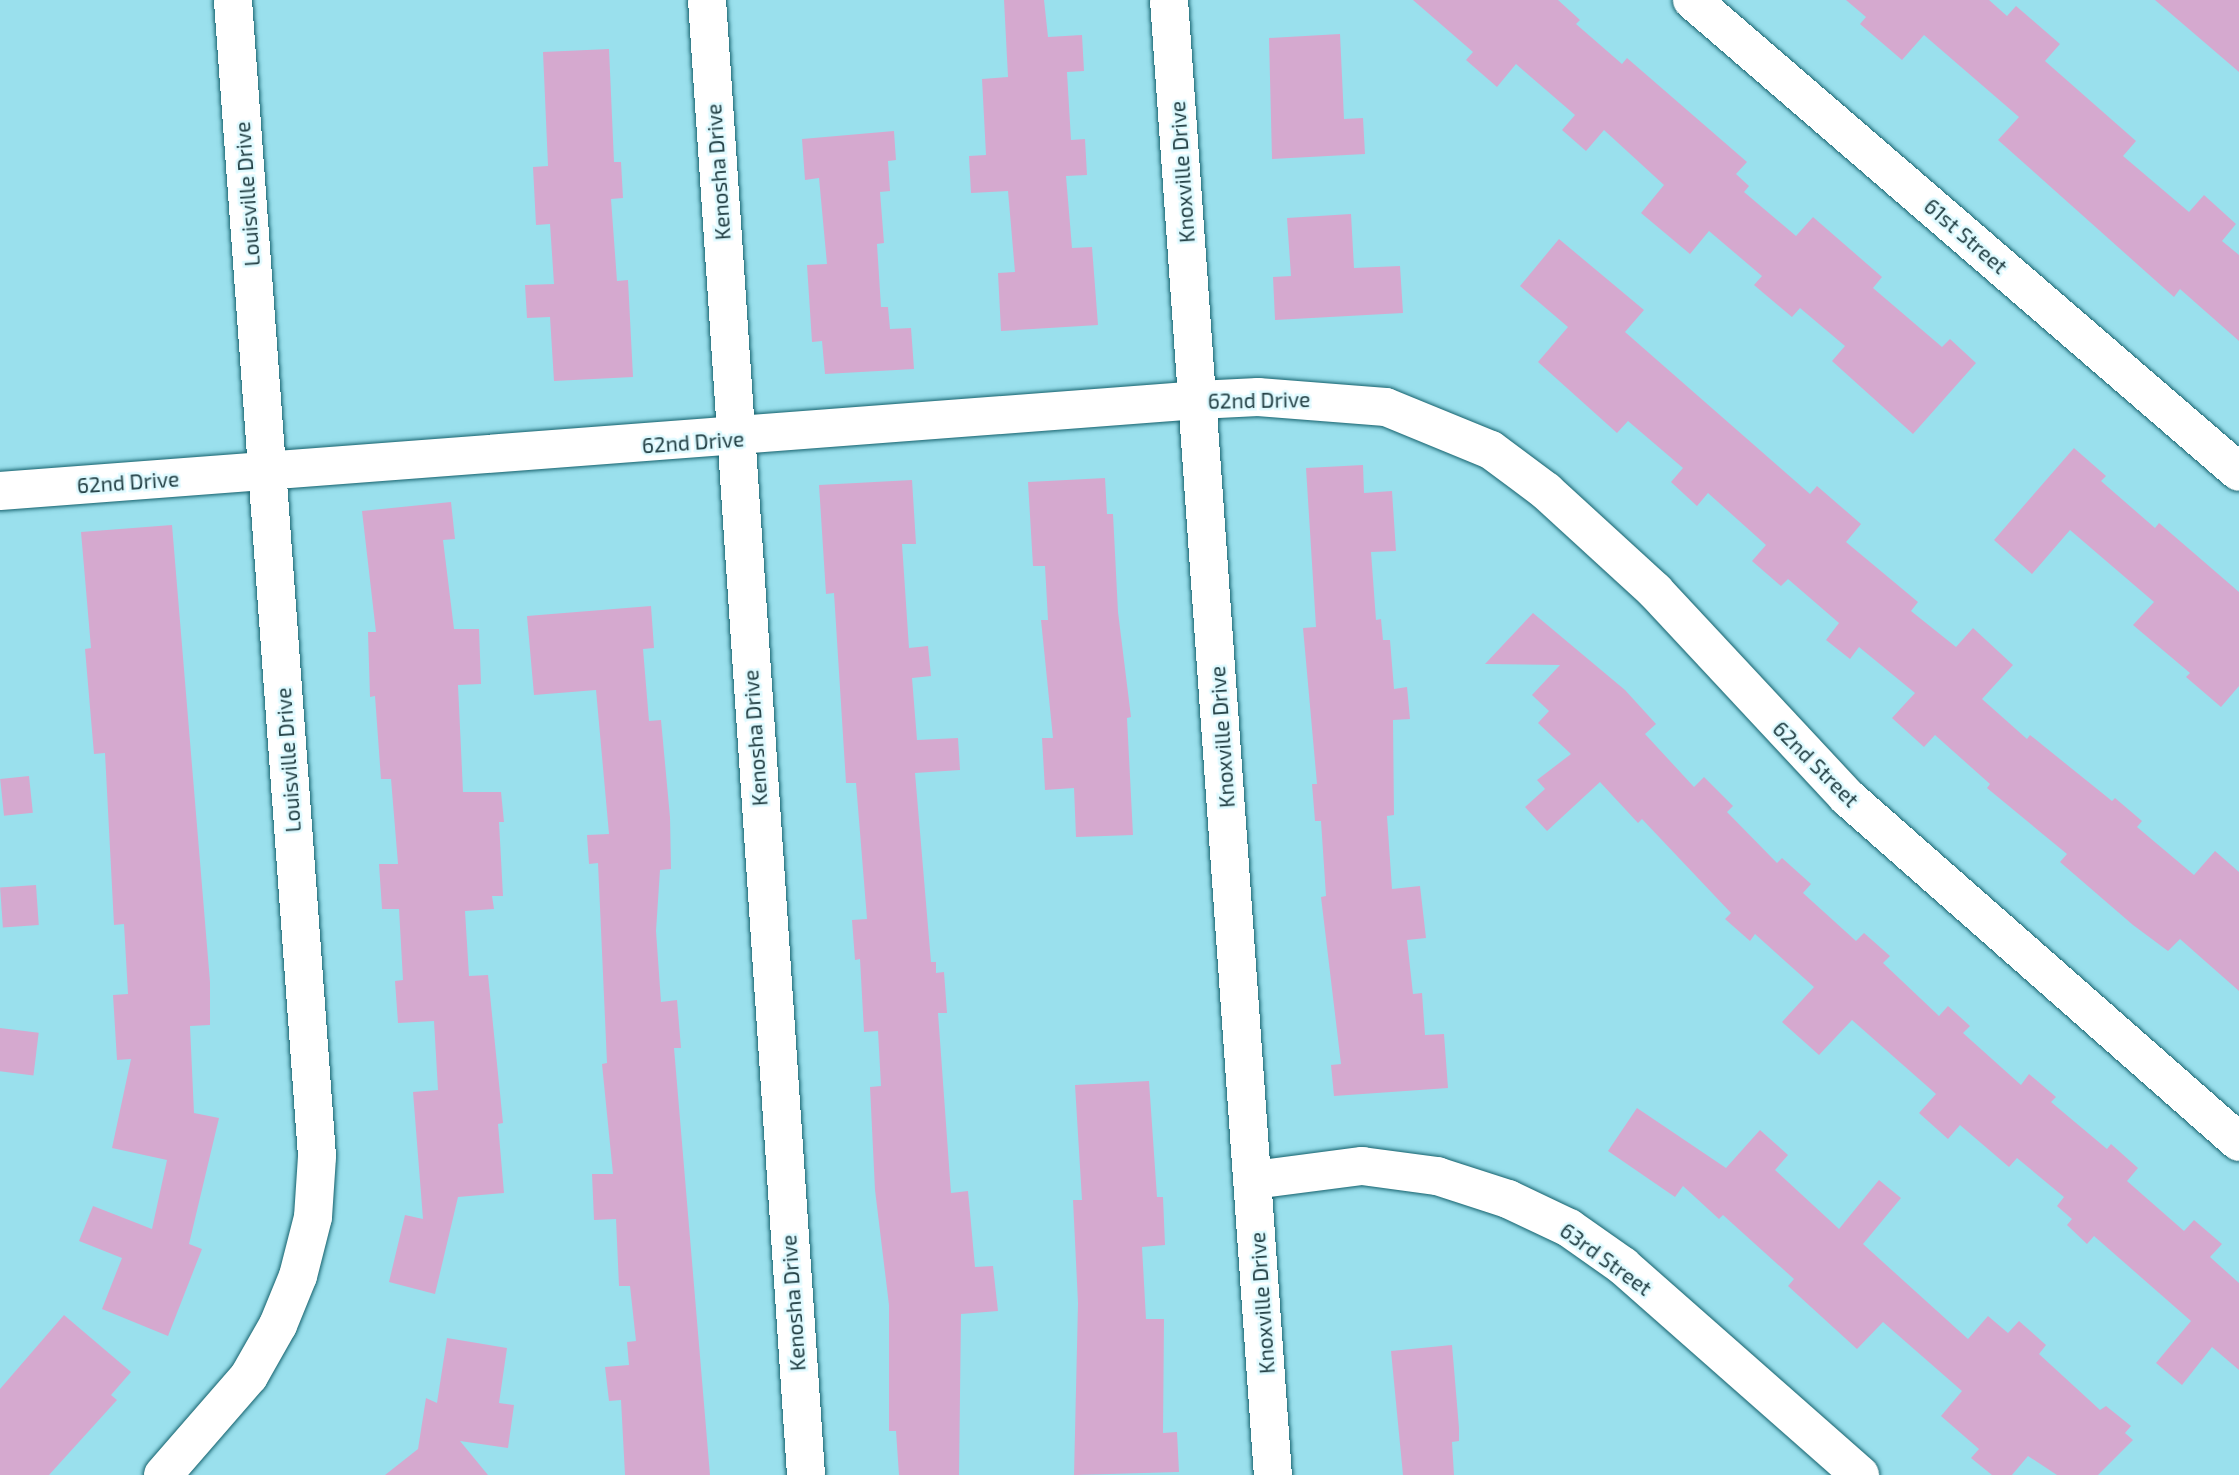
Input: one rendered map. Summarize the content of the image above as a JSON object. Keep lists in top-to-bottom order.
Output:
{
  "streets": {
    "street": [
      "Kenosha Drive",
      "Knoxville Drive",
      "Louisville Drive",
      "61st Street",
      "62nd Drive",
      "62nd Street",
      "63rd Street"
    ]
  },
  "crossings": [
    ["Kenosha Drive", "62nd Drive"],
    ["Knoxville Drive", "62nd Drive"],
    ["Knoxville Drive", "63rd Street"],
    ["Louisville Drive", "62nd Drive"],
    ["62nd Drive", "62nd Street"]
  ]
}
